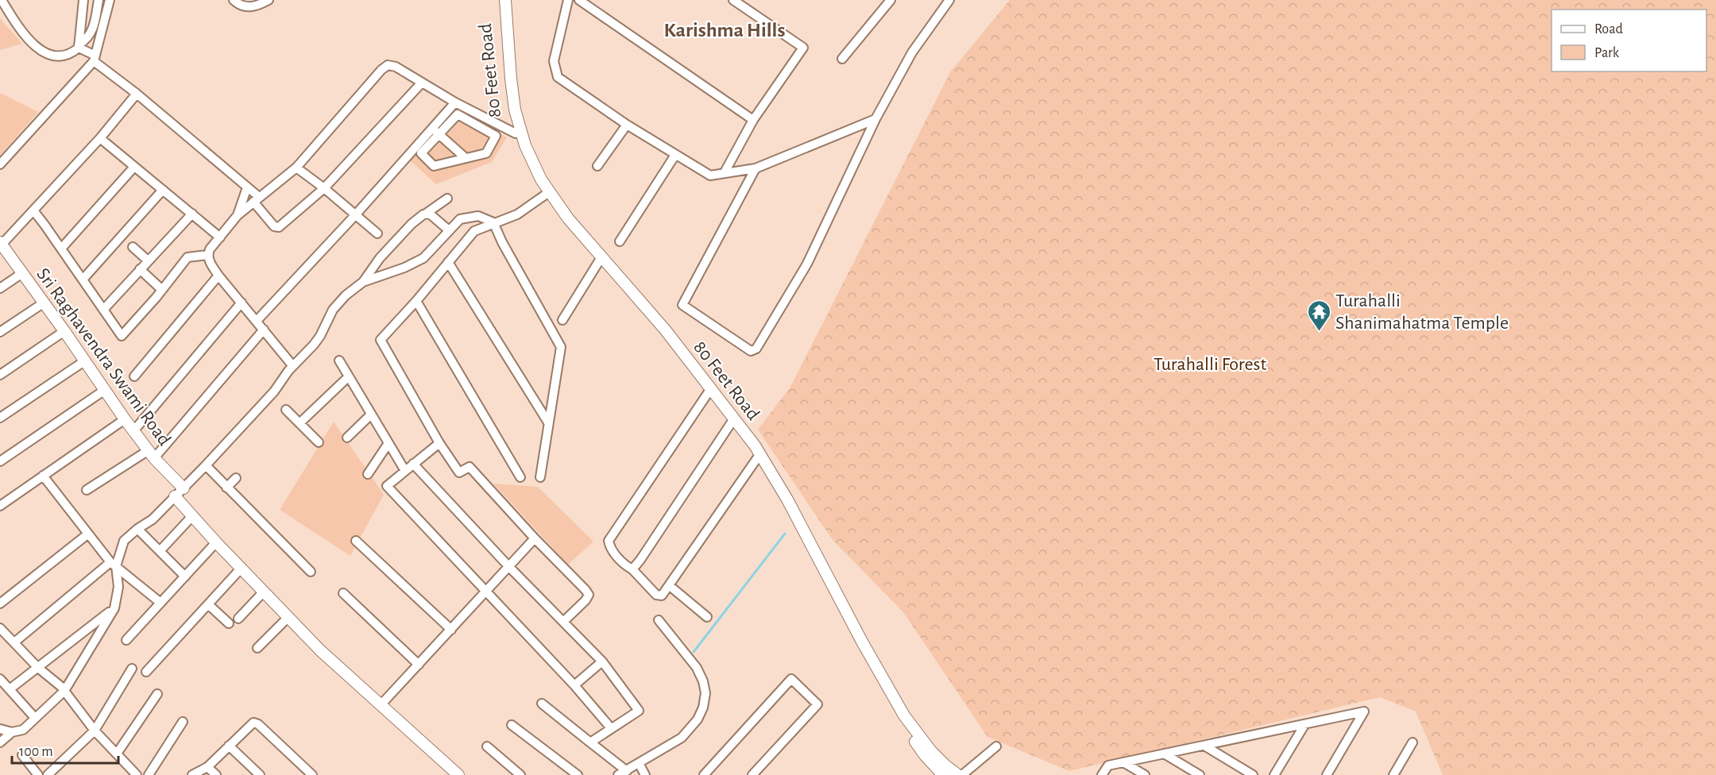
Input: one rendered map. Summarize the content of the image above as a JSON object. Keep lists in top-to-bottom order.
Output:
{
  "streets": {
    "main road": ["80 Feet Road", "Sri Raghavendra Swami Road"]
  },
  "districts": ["Karishma Hills"],
  "parks": ["Turahalli Forest"],
  "places": {
    "temple": ["Turahalli Shanimahatma Temple"]
  },
  "legend": ["Road", "Park"],
  "scale_bar": "100 m"
}
